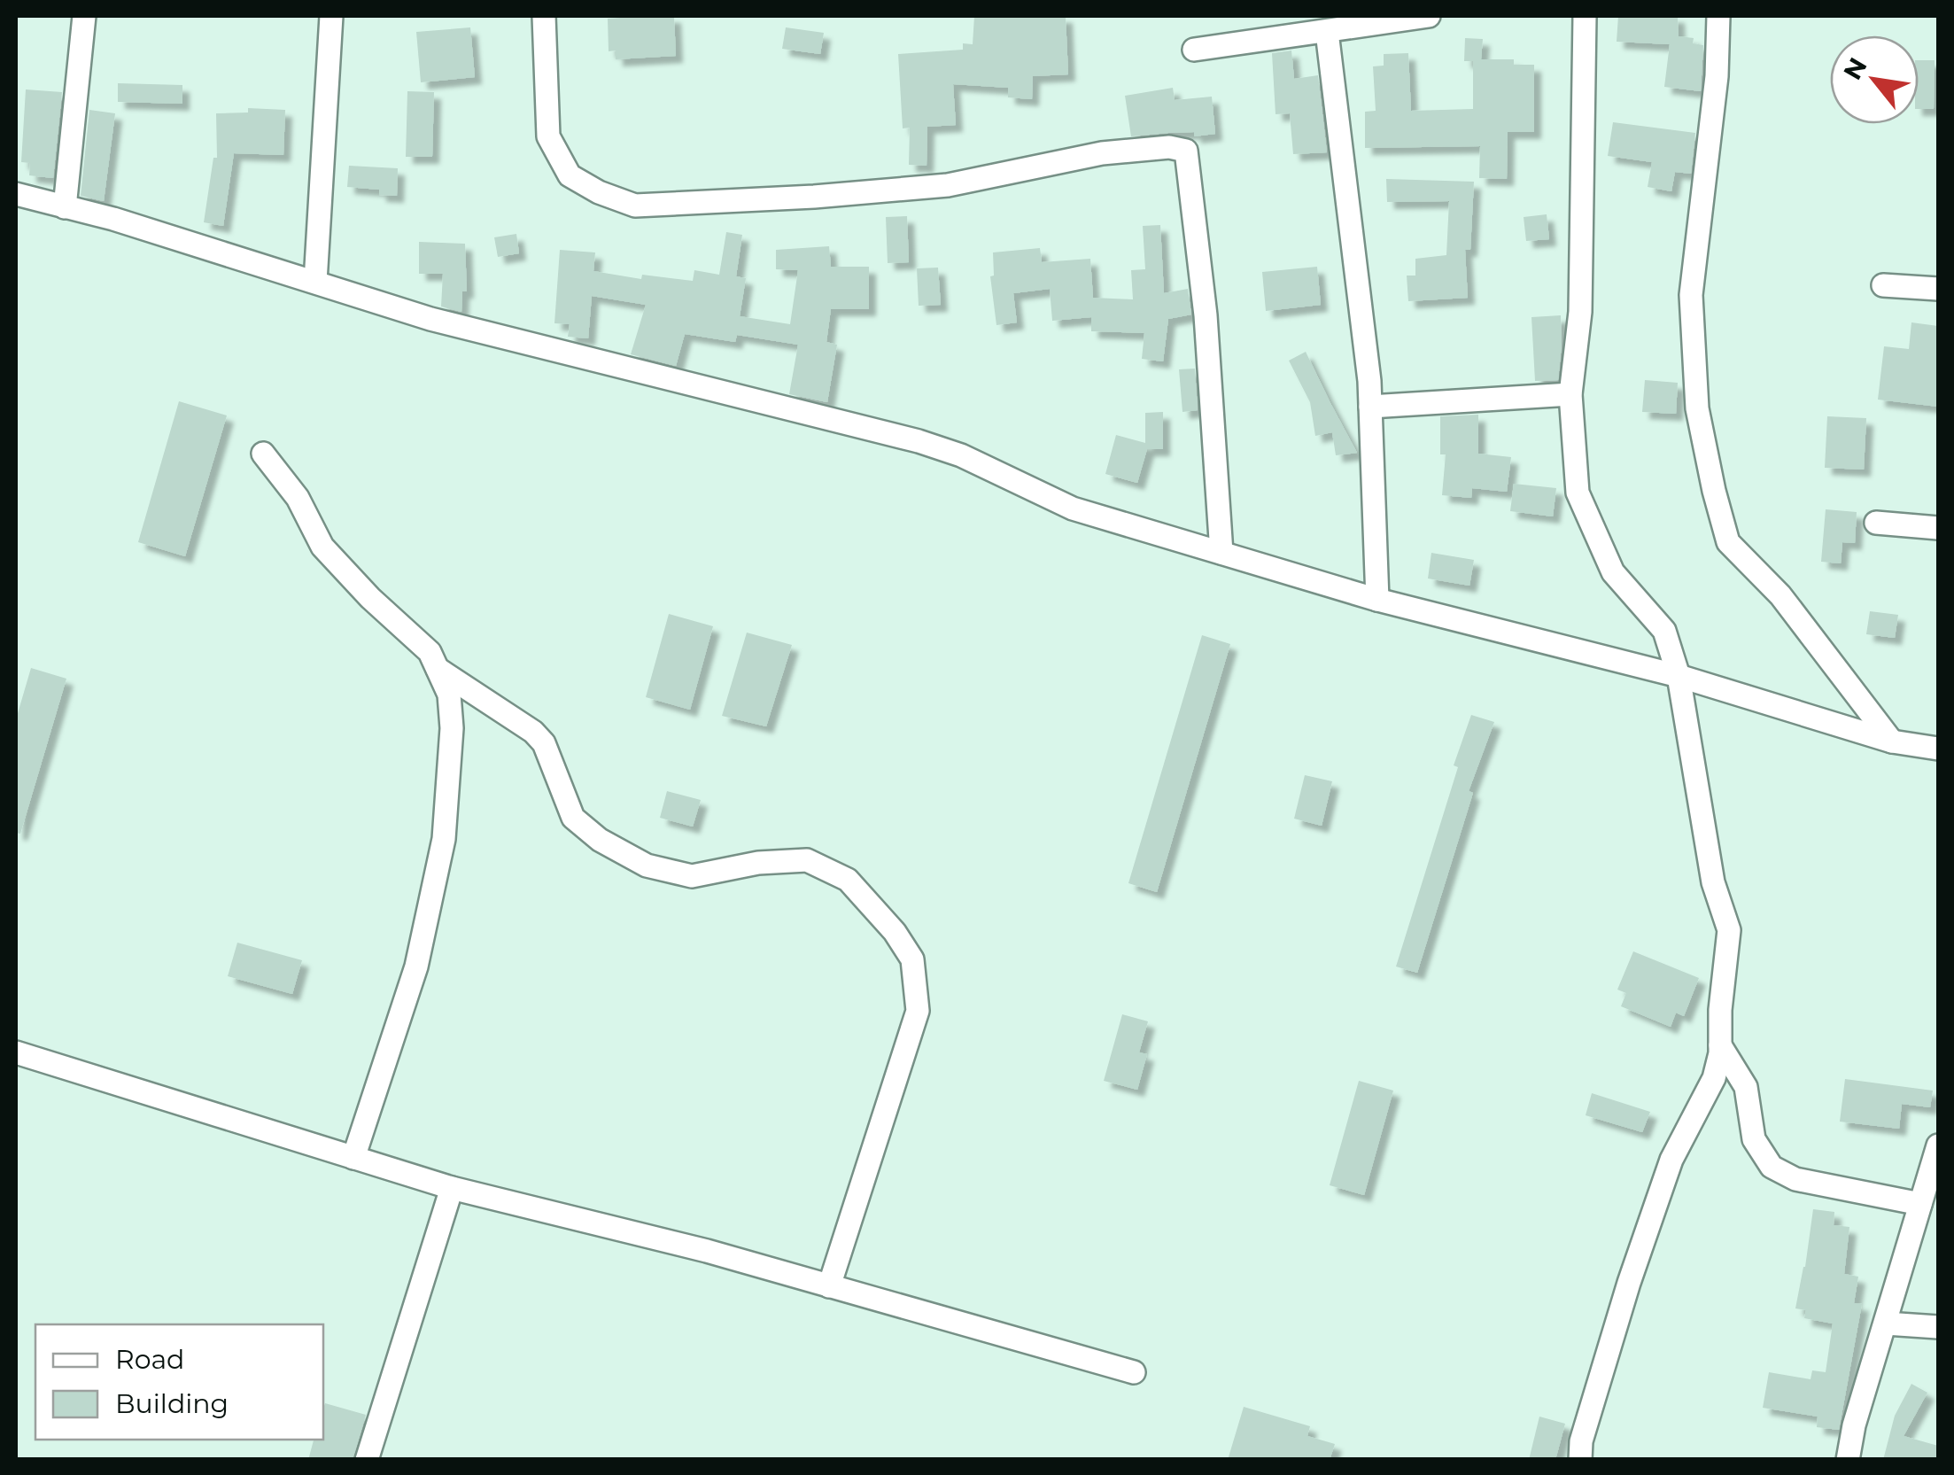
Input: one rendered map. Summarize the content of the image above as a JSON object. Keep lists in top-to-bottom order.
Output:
{
  "legend": ["Road", "Building"],
  "north": "top left"
}
